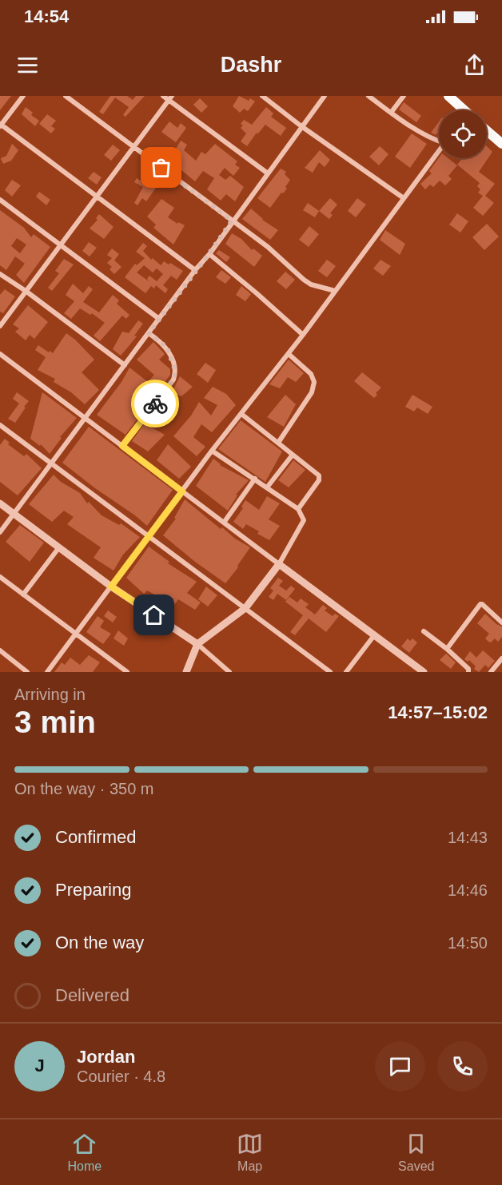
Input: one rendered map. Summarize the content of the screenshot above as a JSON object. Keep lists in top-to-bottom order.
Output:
{
  "page": {
    "status": "14:54",
    "header": "Dashr",
    "heading": ["3 min", "Arriving in", "14:57–15:02"],
    "panel": ["Jordan", "Courier · 4.8"],
    "bar": "On the way · 350 m",
    "list": [
      ["Confirmed", "14:43"],
      ["Preparing", "14:46"],
      ["On the way", "14:50"],
      "Delivered"
    ],
    "round": "J",
    "tabs": ["Home", "Map", "Saved"]
  }
}
